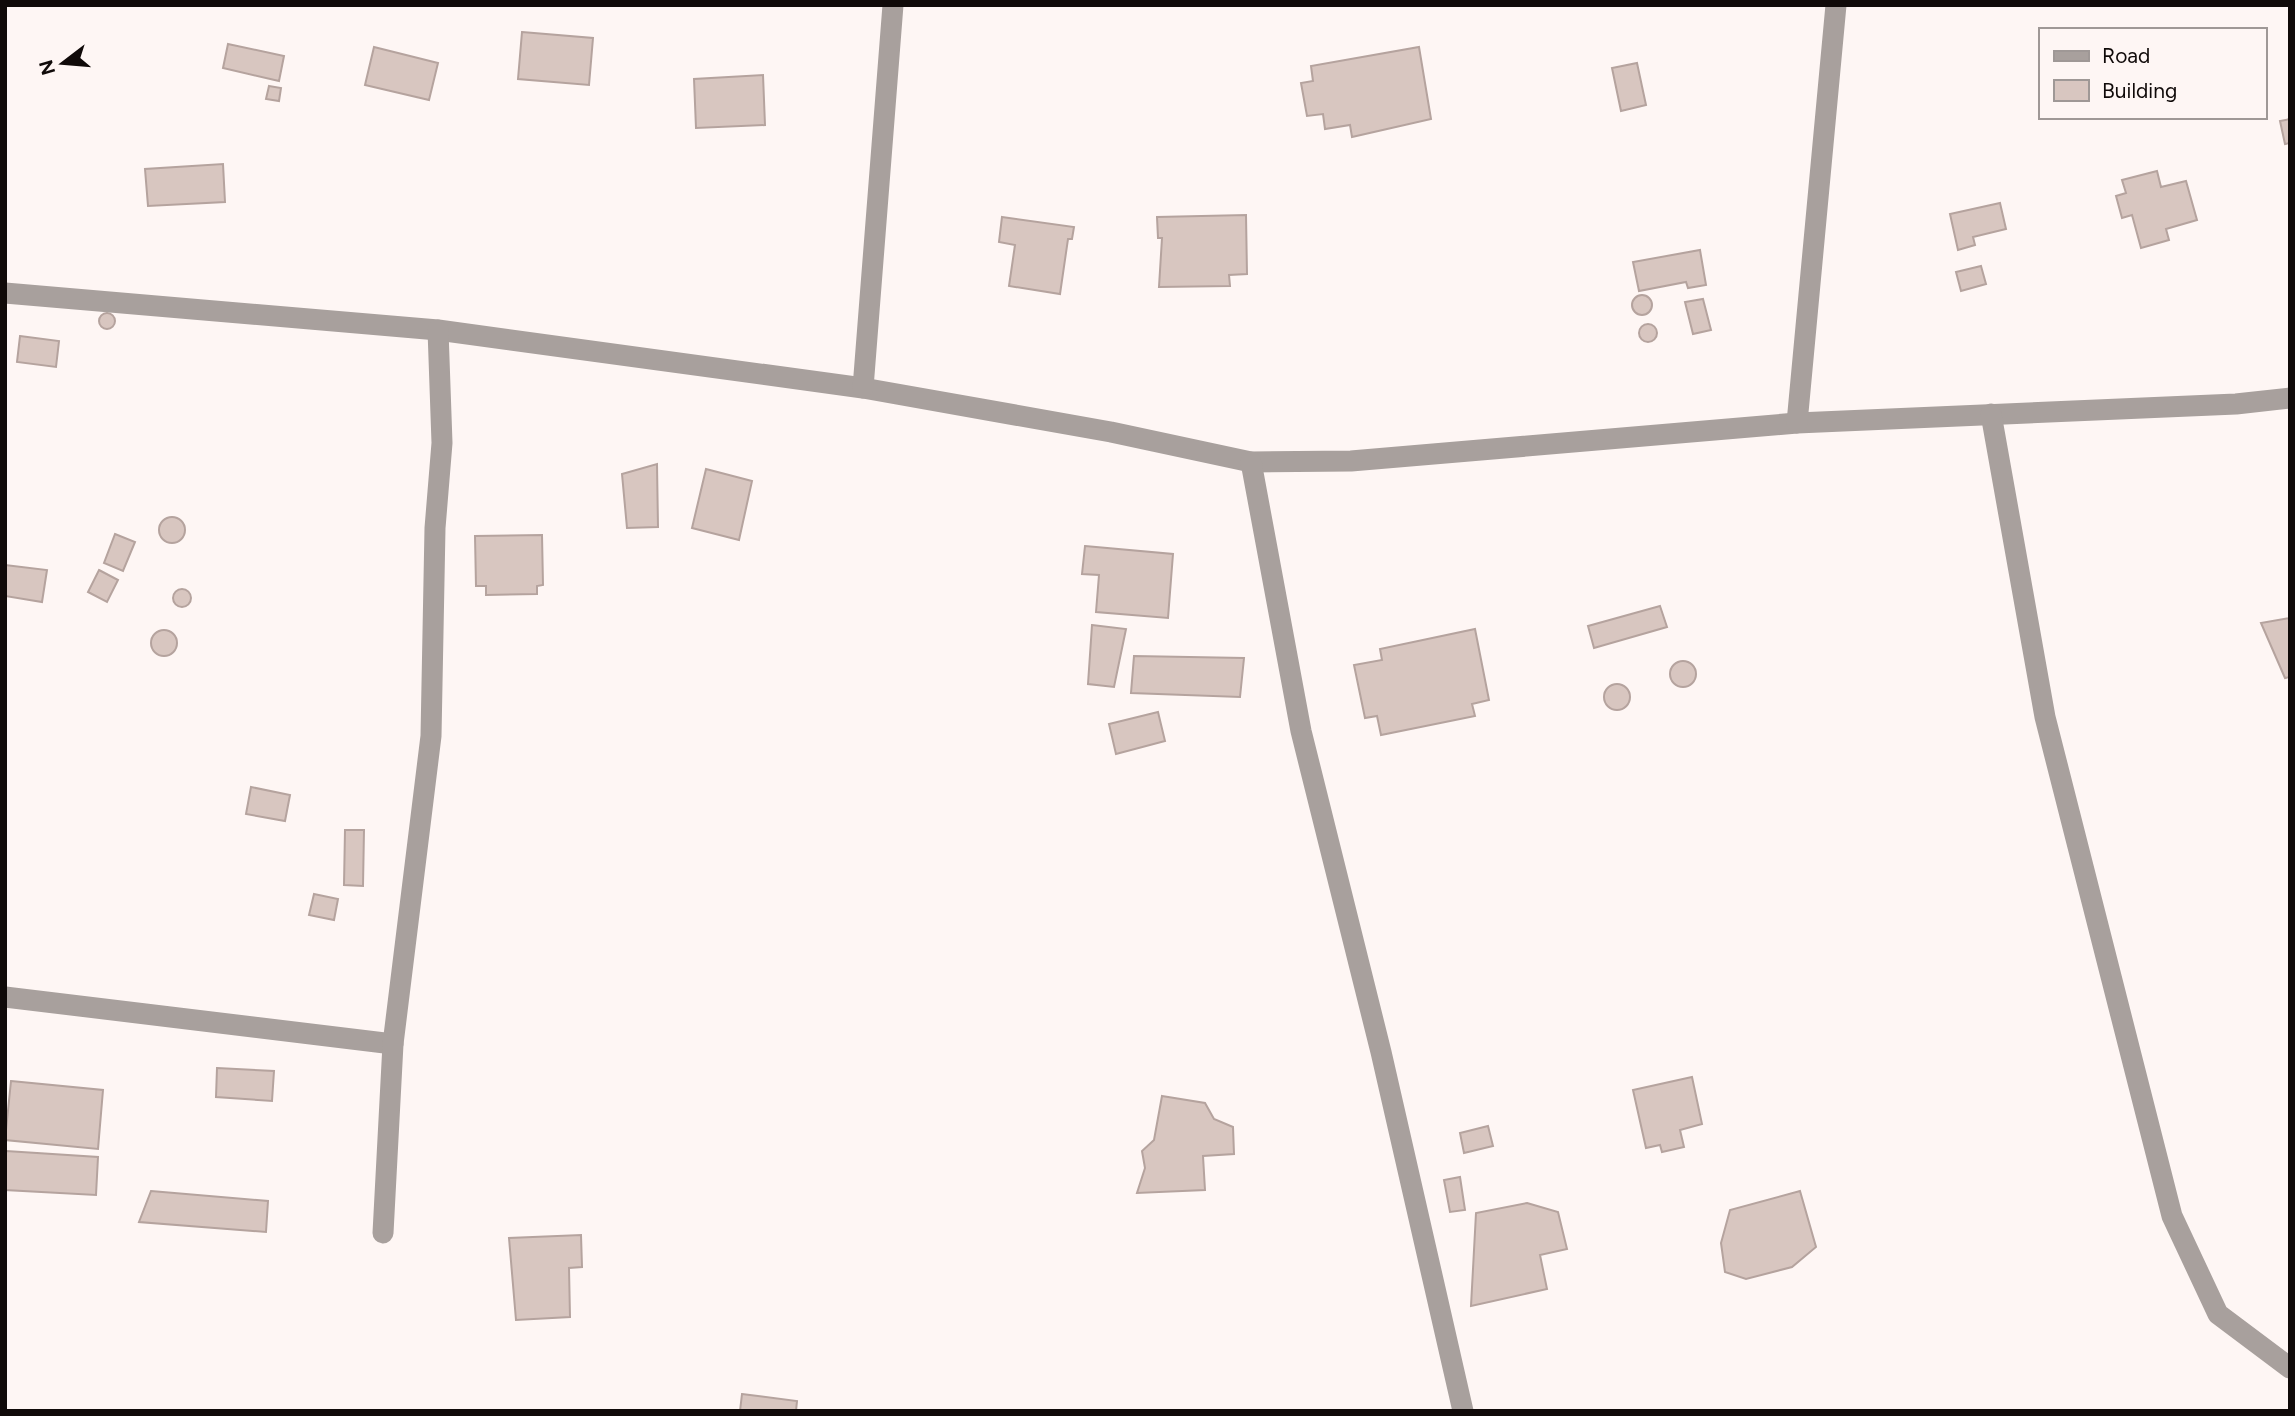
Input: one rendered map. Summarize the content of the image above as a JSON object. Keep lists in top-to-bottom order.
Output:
{
  "legend": ["Road", "Building"],
  "north": "left"
}
